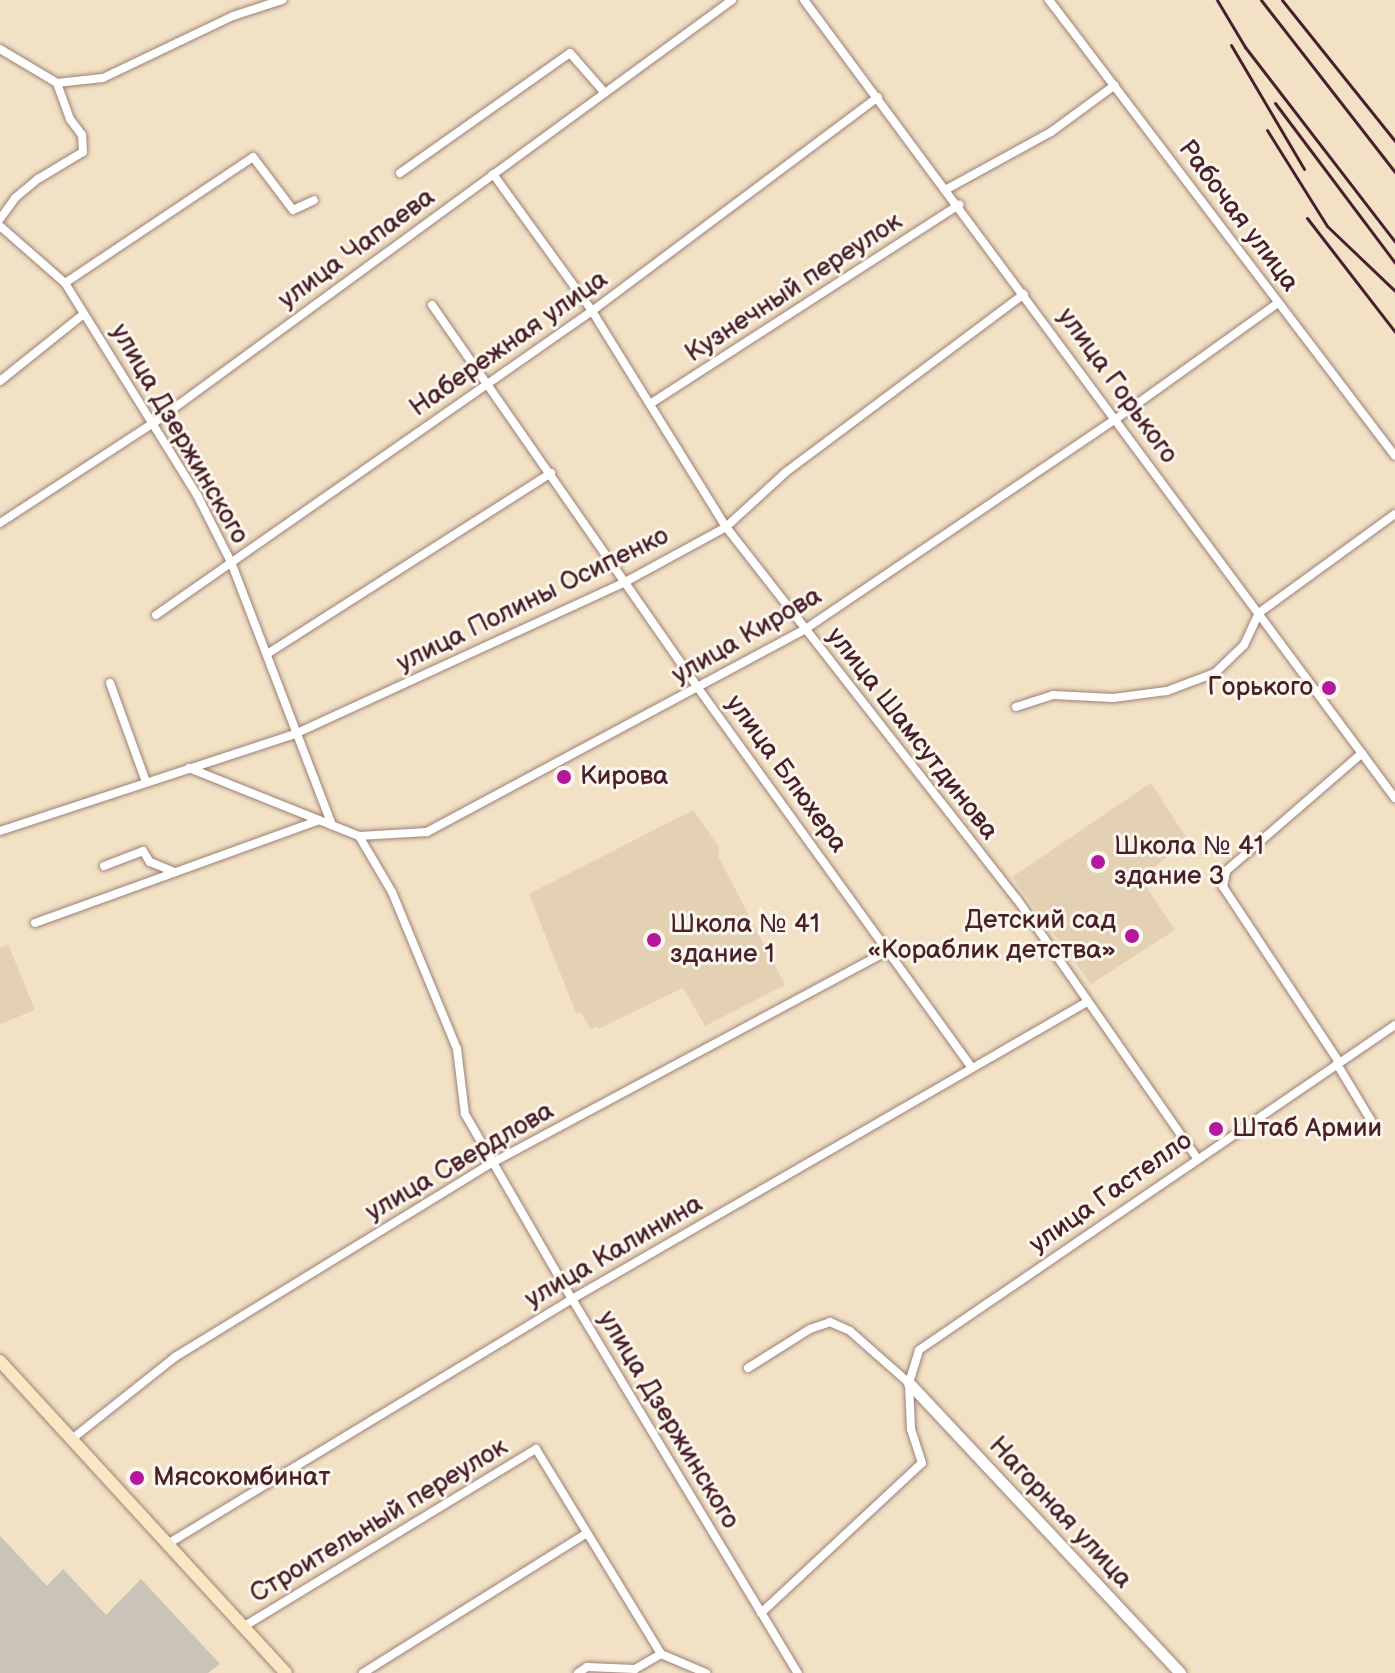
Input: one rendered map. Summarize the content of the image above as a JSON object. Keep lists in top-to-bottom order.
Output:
{
  "streets": {
    "street": [
      "Рабочая улица",
      "улица Чапаева",
      "Кузнечный переулок",
      "Набережная улица",
      "улица Горького",
      "улица Дзержинского",
      "улица Полины Осипенко",
      "улица Кирова",
      "улица Шамсутдинова",
      "улица Блюхера",
      "улица Свердлова",
      "улица Гастелло",
      "улица Калинина",
      "Нагорная улица",
      "Строительный переулок"
    ]
  },
  "crossings": [
    ["Рабочая улица", "улица Кирова"],
    ["улица Чапаева", "улица Дзержинского"],
    ["улица Чапаева", "улица Шамсутдинова"],
    ["Кузнечный переулок", "улица Горького"],
    ["Кузнечный переулок", "улица Шамсутдинова"],
    ["Набережная улица", "улица Горького"],
    ["Набережная улица", "улица Дзержинского"],
    ["Набережная улица", "улица Шамсутдинова"],
    ["Набережная улица", "улица Блюхера"],
    ["улица Горького", "улица Полины Осипенко"],
    ["улица Горького", "улица Кирова"],
    ["улица Дзержинского", "улица Полины Осипенко"],
    ["улица Дзержинского", "улица Кирова"],
    ["улица Дзержинского", "улица Свердлова"],
    ["улица Дзержинского", "улица Гастелло"],
    ["улица Дзержинского", "улица Калинина"],
    ["улица Полины Осипенко", "улица Кирова"],
    ["улица Полины Осипенко", "улица Шамсутдинова"],
    ["улица Полины Осипенко", "улица Блюхера"],
    ["улица Кирова", "улица Шамсутдинова"],
    ["улица Кирова", "улица Блюхера"],
    ["улица Шамсутдинова", "улица Гастелло"],
    ["улица Шамсутдинова", "улица Калинина"],
    ["улица Блюхера", "улица Свердлова"],
    ["улица Блюхера", "улица Калинина"],
    ["улица Гастелло", "Нагорная улица"]
  ],
  "places": [
    "Горького",
    "Кирова",
    "Школа № 41 здание 3",
    "Детский сад «Кораблик детства»",
    "Школа № 41 здание 1",
    "Штаб Армии",
    "Мясокомбинат"
  ]
}
